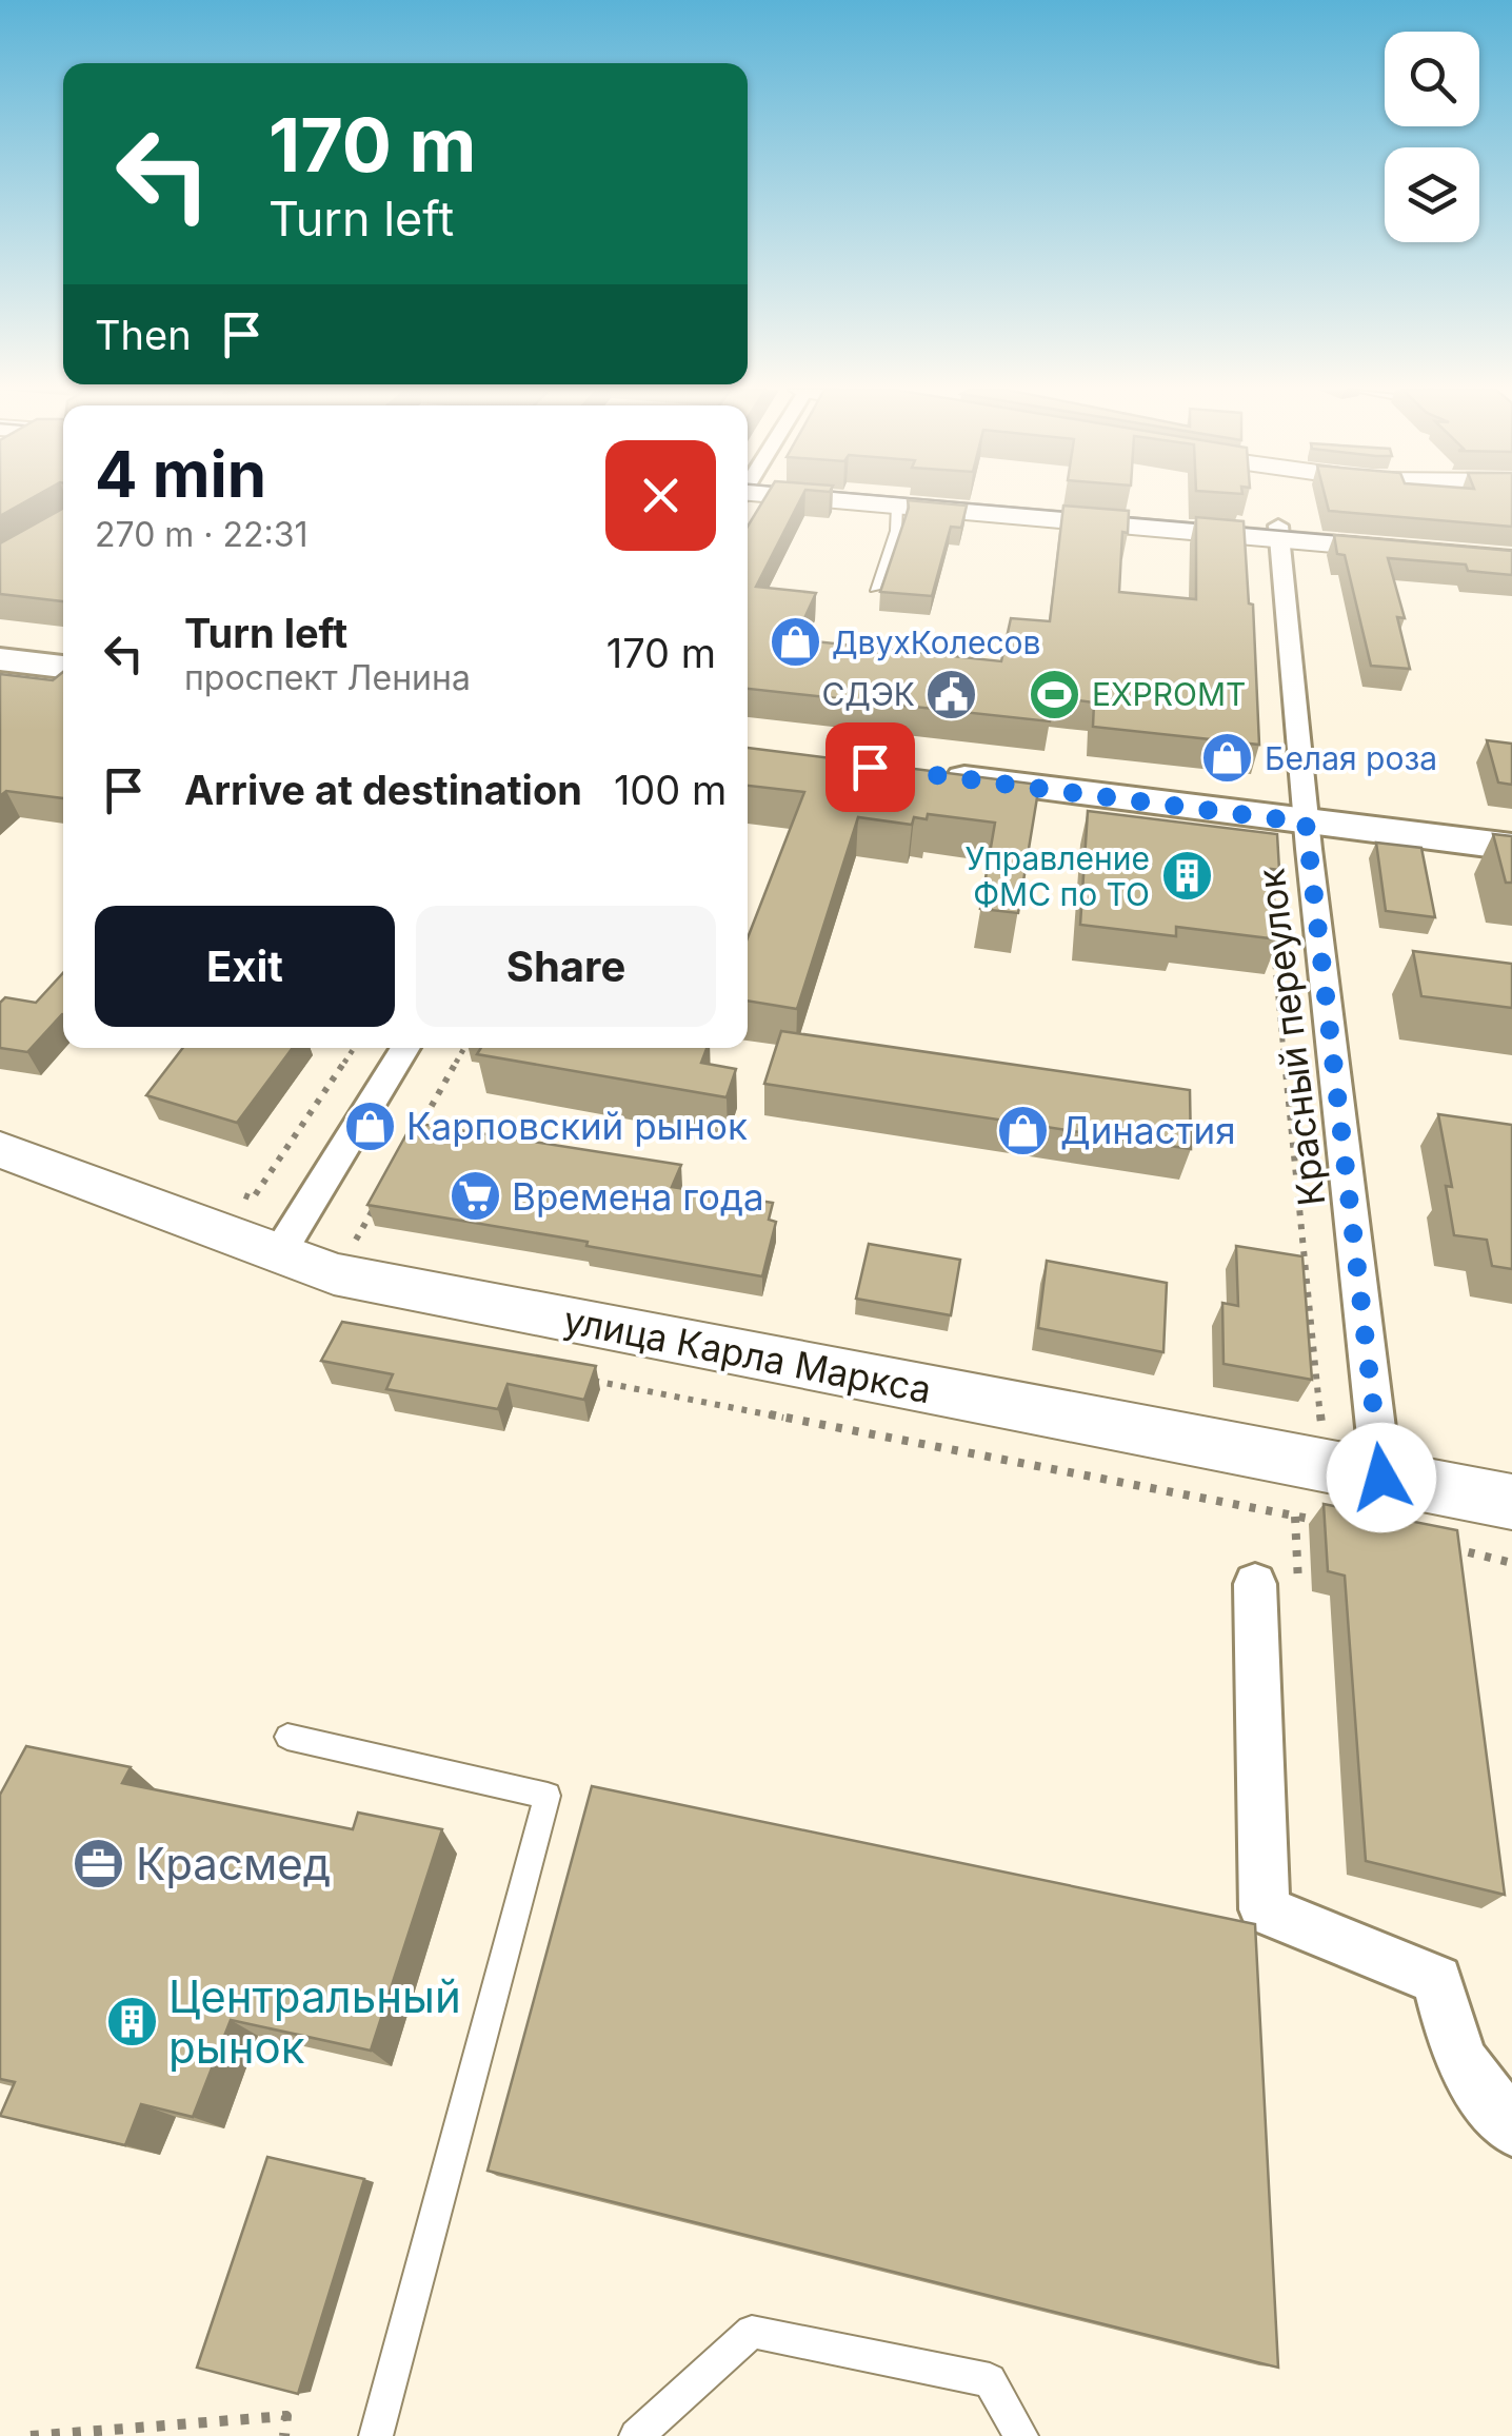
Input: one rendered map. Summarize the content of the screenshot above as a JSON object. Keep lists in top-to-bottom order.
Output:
{
  "streets": {
    "main road": ["улица Карла Маркса"],
    "street": ["Красный переулок"]
  },
  "crossings": [
    ["Красный переулок", "улица Карла Маркса"]
  ],
  "places": {
    "shop": [
      "ДвухКолесов",
      "Белая роза",
      "Карповский рынок",
      "Династия"
    ],
    "public building": ["СДЭК"],
    "sports": ["EXPROMT"],
    "building": ["Управление ФМС по ТО", "Центральный рынок"],
    "supermarket": ["Времена года"],
    "office": ["Красмед"]
  },
  "page": {
    "turn": ["170 m", "Turn left"],
    "then": "Then",
    "heading": ["4 min", "270 m · 22:31"],
    "list": [
      {
        "name": "Turn left",
        "note": "проспект Ленина",
        "value": "170 m"
      },
      {
        "name": "Arrive at destination",
        "value": "100 m"
      }
    ],
    "buttons": ["Exit", "Share"]
  }
}
